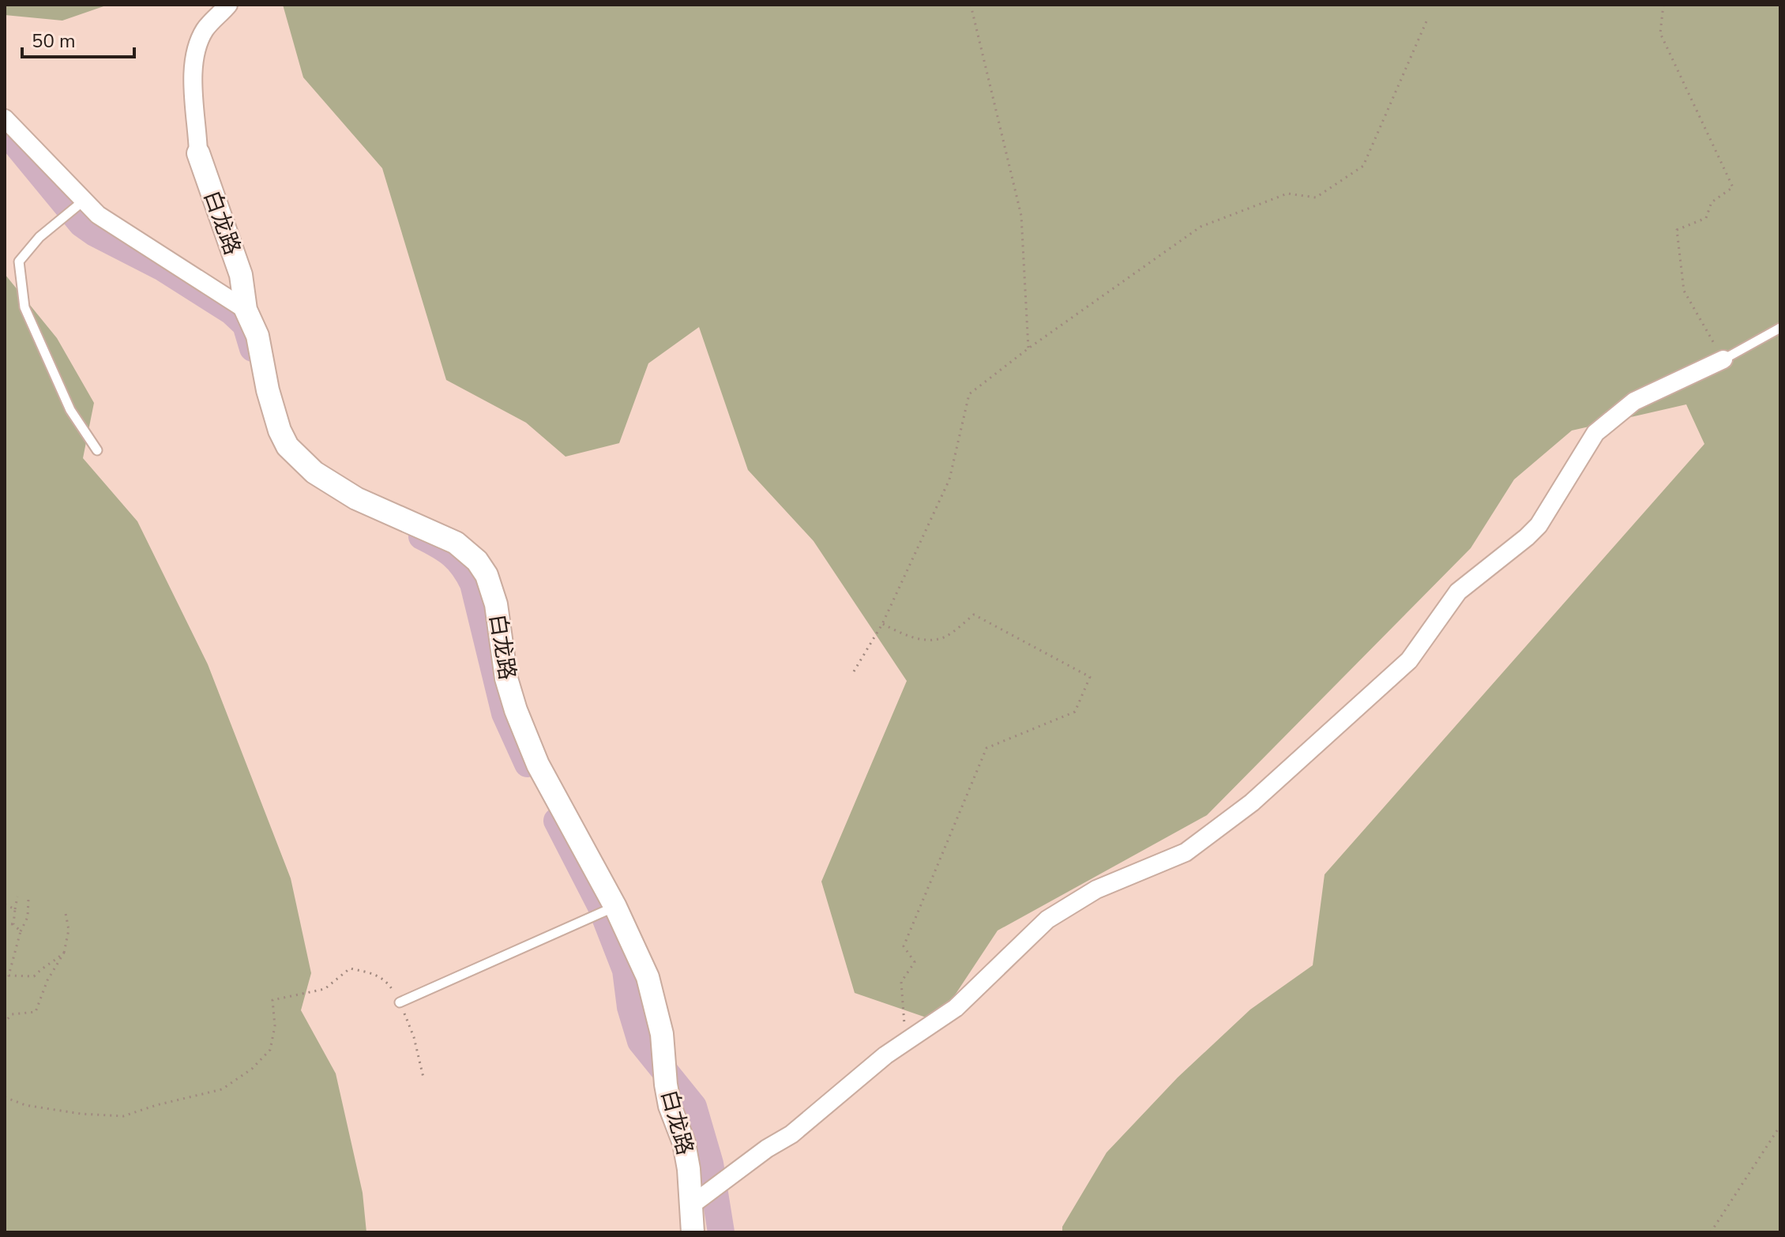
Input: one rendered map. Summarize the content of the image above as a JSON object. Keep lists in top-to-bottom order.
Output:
{
  "streets": {
    "street": ["白龙路"]
  },
  "scale_bar": "50 m"
}
